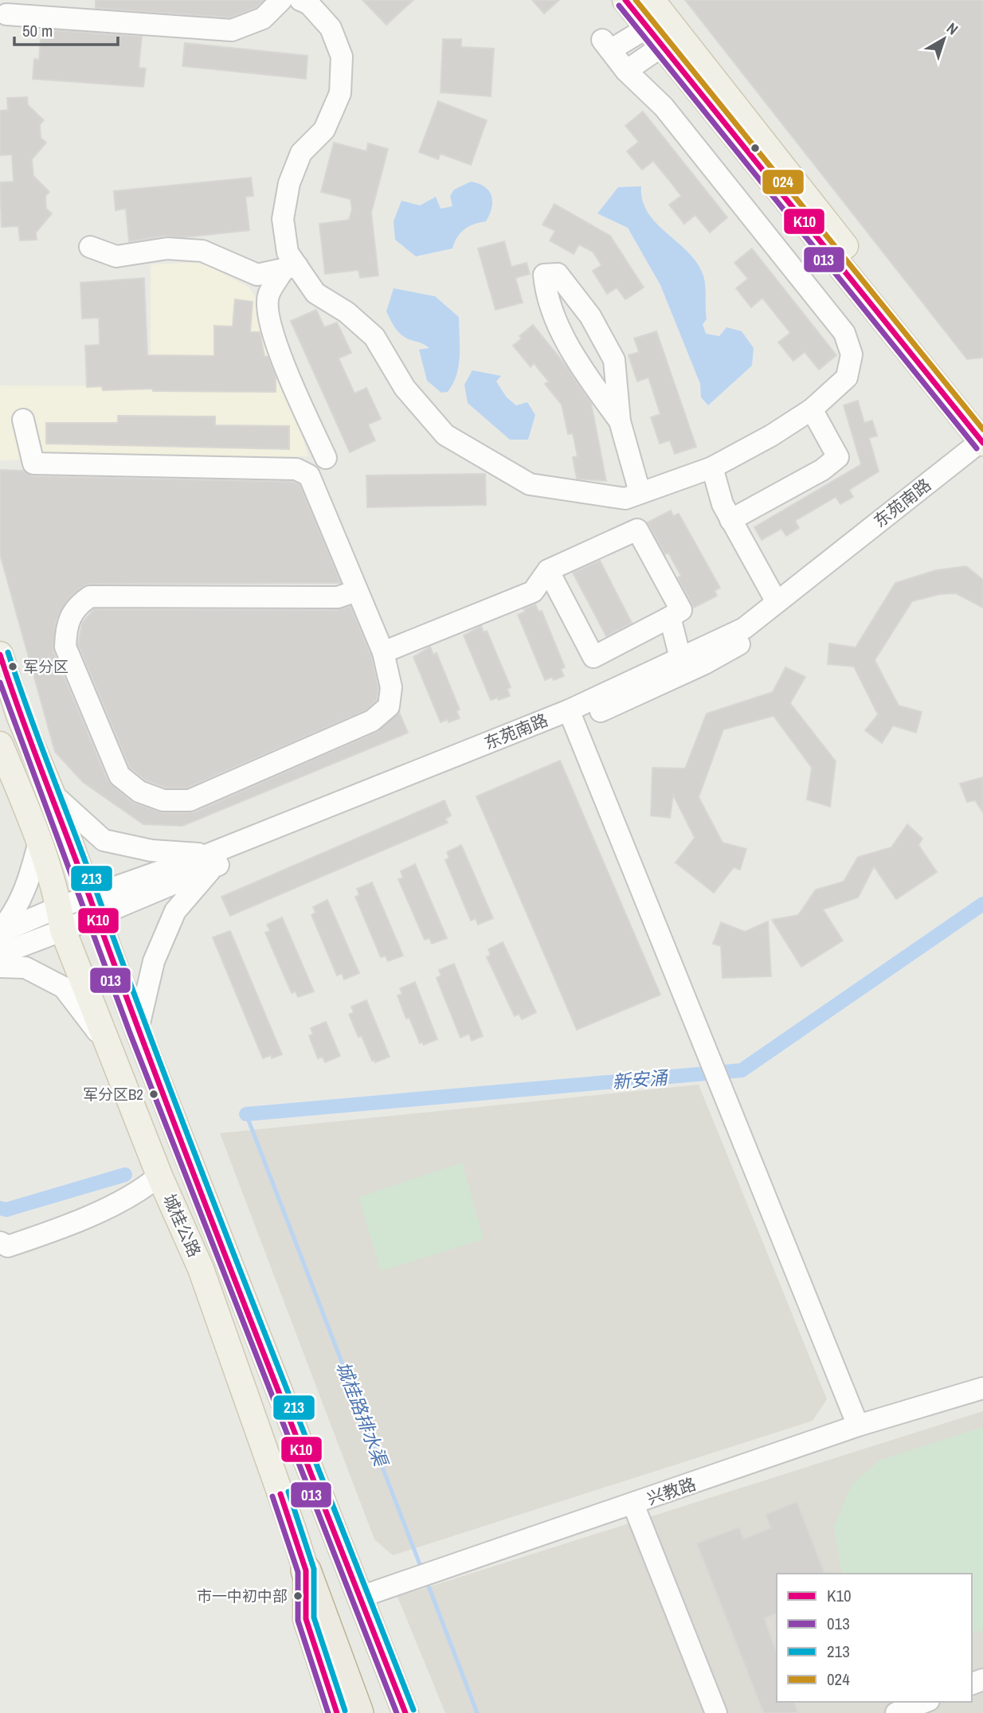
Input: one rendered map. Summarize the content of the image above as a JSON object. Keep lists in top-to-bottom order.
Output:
{
  "streets": {
    "main road": ["城桂公路"],
    "street": ["东苑南路", "兴教路"]
  },
  "crossings": [
    ["东苑南路", "城桂公路"],
    ["城桂公路", "兴教路"]
  ],
  "water": ["新安涌", "城桂路排水渠"],
  "places": ["军分区", "军分区B2", "市一中初中部"],
  "lines": [
    "transit line K10",
    "transit line 024",
    "transit line 013",
    "transit line 213"
  ],
  "legend": [
    "K10",
    "013",
    "213",
    "024"
  ],
  "scale_bar": "50 m",
  "north": "top right"
}
